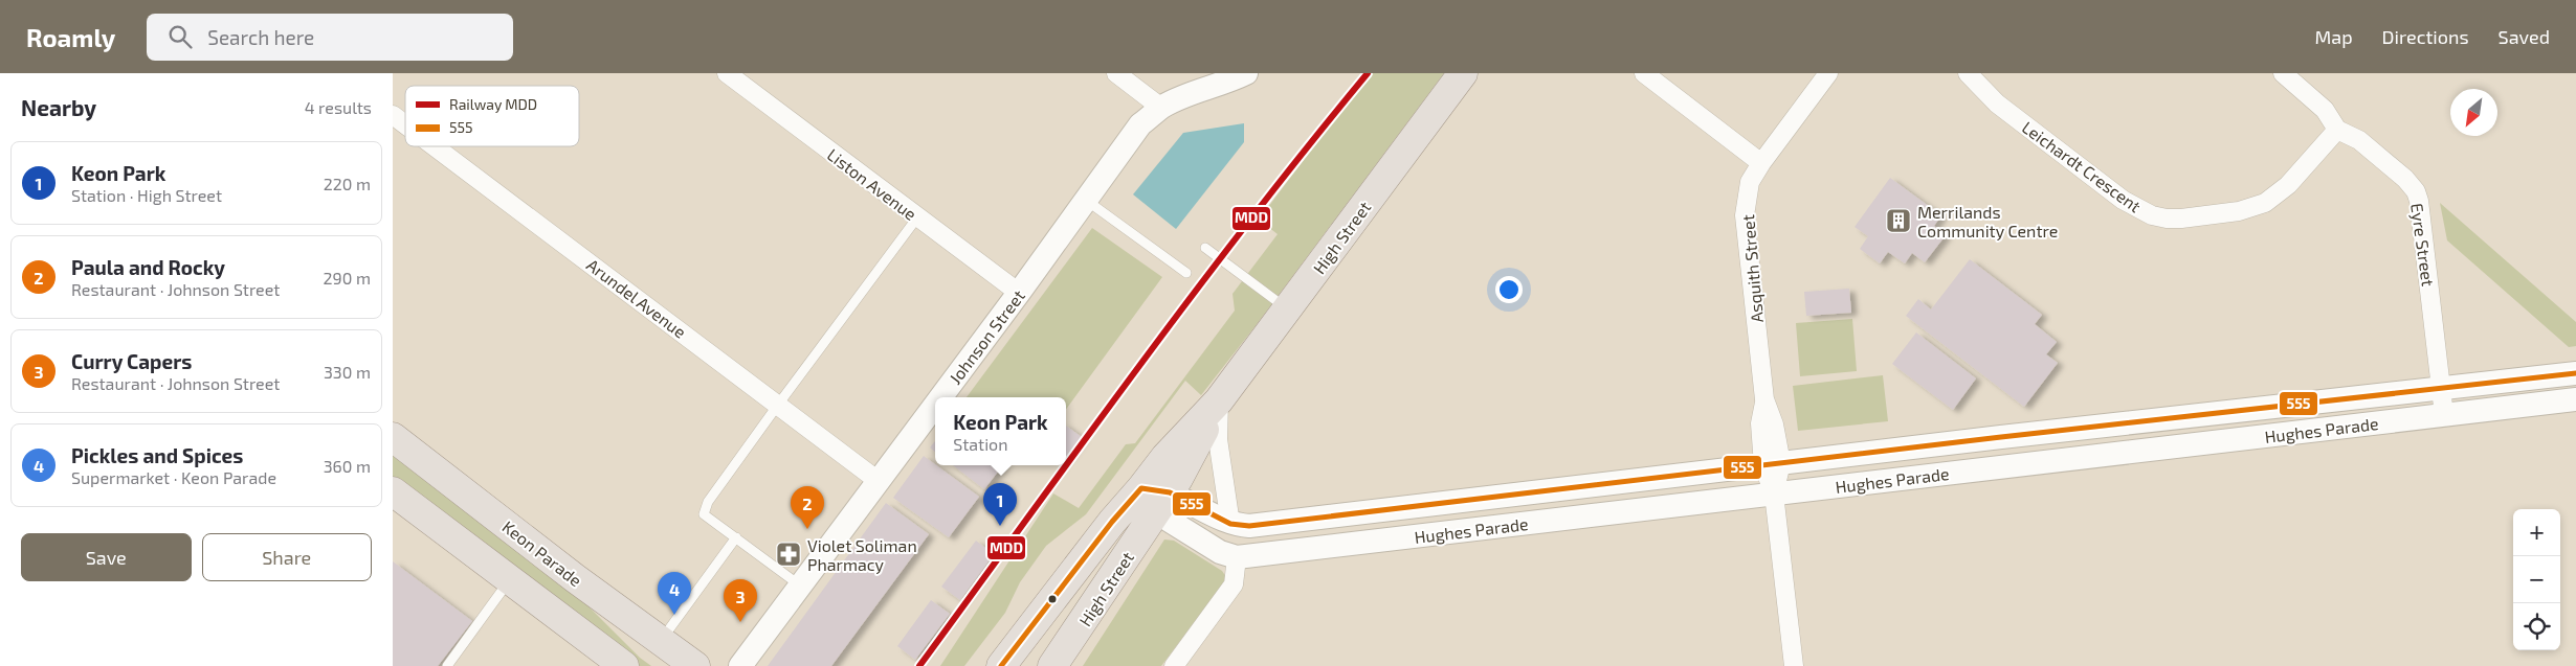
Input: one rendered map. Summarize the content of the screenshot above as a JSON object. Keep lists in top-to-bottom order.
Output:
{
  "streets": {
    "main road": ["High Street", "Keon Parade"],
    "street": [
      "Leichardt Crescent",
      "Liston Avenue",
      "Eyre Street",
      "Asquith Street",
      "Arundel Avenue",
      "Johnson Street",
      "Hughes Parade"
    ]
  },
  "crossings": [
    ["Leichardt Crescent", "Eyre Street"],
    ["Liston Avenue", "Johnson Street"],
    ["High Street", "Hughes Parade"],
    ["Eyre Street", "Hughes Parade"],
    ["Asquith Street", "Hughes Parade"],
    ["Arundel Avenue", "Johnson Street"]
  ],
  "places": {
    "building": ["Merrilands Community Centre"],
    "pharmacy": ["Violet Soliman Pharmacy"]
  },
  "lines": ["rail line MDD", "transit line 555"],
  "legend": ["Railway MDD", "555"],
  "north": "bottom left",
  "page": {
    "header": "Roamly",
    "search": "Search here",
    "nav": ["Map", "Directions", "Saved"],
    "heading": ["Nearby", "4 results"],
    "list": [
      {
        "mark": "1",
        "name": "Keon Park",
        "note": "Station · High Street",
        "value": "220 m"
      },
      {
        "mark": "2",
        "name": "Paula and Rocky",
        "note": "Restaurant · Johnson Street",
        "value": "290 m"
      },
      {
        "mark": "3",
        "name": "Curry Capers",
        "note": "Restaurant · Johnson Street",
        "value": "330 m"
      },
      {
        "mark": "4",
        "name": "Pickles and Spices",
        "note": "Supermarket · Keon Parade",
        "value": "360 m"
      }
    ],
    "popup": ["Keon Park", "Station"],
    "pins": [
      "1",
      "2",
      "4",
      "3"
    ],
    "map_buttons": ["+", "−"],
    "buttons": ["Save", "Share"]
  }
}
